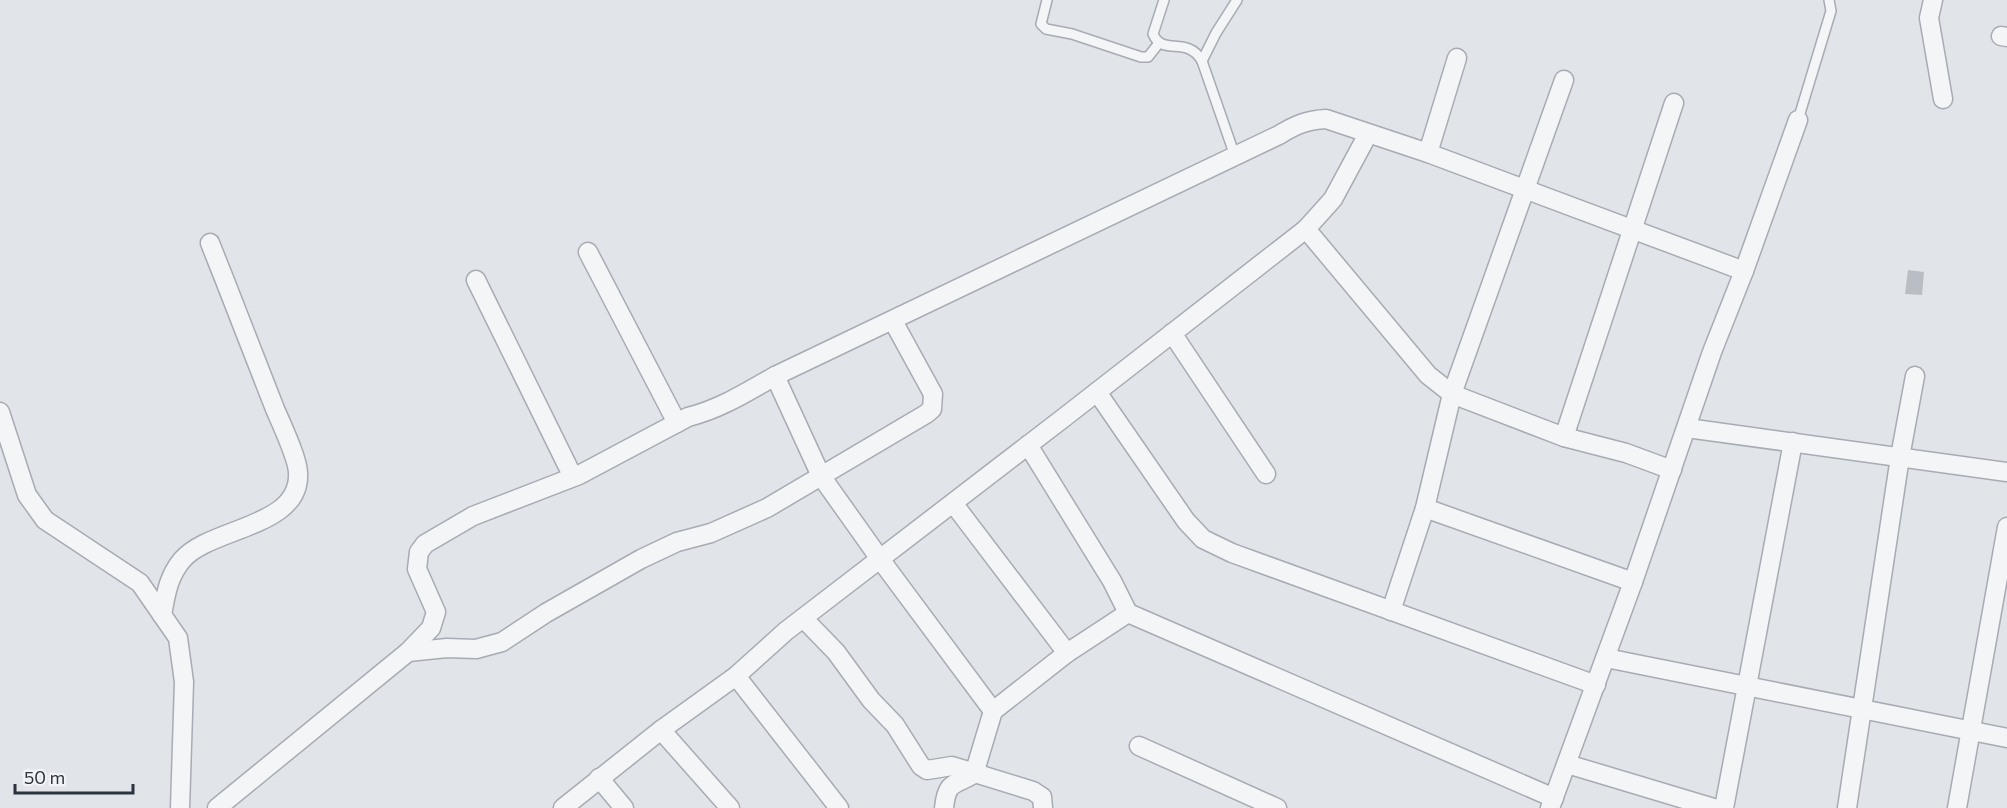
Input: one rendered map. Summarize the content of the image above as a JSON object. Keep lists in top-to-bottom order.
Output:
{
  "scale_bar": "50 m"
}
